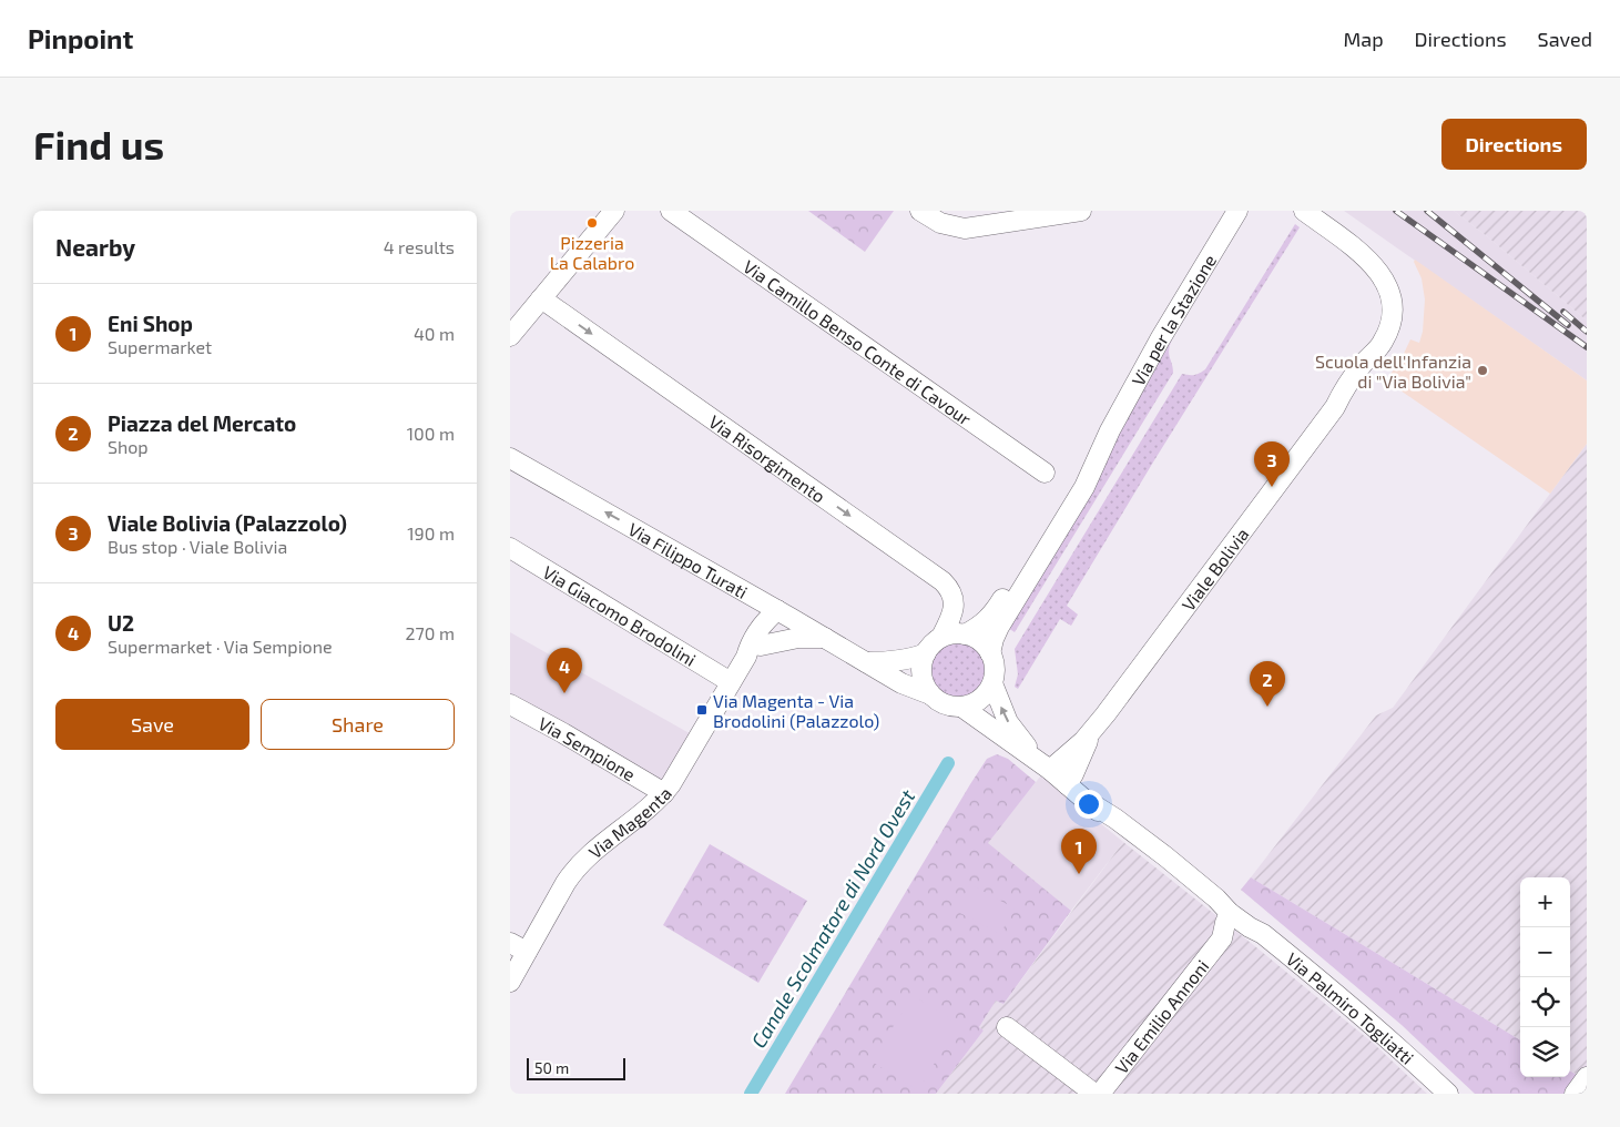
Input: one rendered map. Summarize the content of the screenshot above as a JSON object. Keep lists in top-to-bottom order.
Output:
{
  "streets": {
    "street": [
      "Via per la Stazione",
      "Via Camillo Benso Conte di Cavour",
      "Via Risorgimento",
      "Via Filippo Turati",
      "Viale Bolivia",
      "Via Giacomo Brodolini",
      "Via Sempione",
      "Via Magenta",
      "Via Palmiro Togliatti",
      "Via Emilio Annoni"
    ]
  },
  "crossings": [
    ["Via per la Stazione", "Via Risorgimento"],
    ["Via per la Stazione", "Via Filippo Turati"],
    ["Via per la Stazione", "Via Palmiro Togliatti"],
    ["Via Risorgimento", "Via Filippo Turati"],
    ["Via Risorgimento", "Via Palmiro Togliatti"],
    ["Via Filippo Turati", "Via Magenta"],
    ["Via Filippo Turati", "Via Palmiro Togliatti"],
    ["Viale Bolivia", "Via Palmiro Togliatti"],
    ["Via Giacomo Brodolini", "Via Magenta"],
    ["Via Sempione", "Via Magenta"],
    ["Via Palmiro Togliatti", "Via Emilio Annoni"]
  ],
  "one_way": ["Via Risorgimento", "Via Filippo Turati"],
  "water": ["Canale Scolmatore di Nord Ovest"],
  "places": {
    "other": ["Pizzeria La Calabro", "Scuola dell'Infanzia di \"Via Bolivia\""],
    "transit": ["Via Magenta - Via Brodolini (Palazzolo)"]
  },
  "scale_bar": "50 m",
  "page": {
    "header": "Pinpoint",
    "nav": ["Map", "Directions", "Saved"],
    "buttons": [
      "Directions",
      ["Save", "Share"]
    ],
    "title": "Find us",
    "heading": ["Nearby", "4 results"],
    "list": [
      {
        "mark": "1",
        "name": "Eni Shop",
        "note": "Supermarket",
        "value": "40 m"
      },
      {
        "mark": "2",
        "name": "Piazza del Mercato",
        "note": "Shop",
        "value": "100 m"
      },
      {
        "mark": "3",
        "name": "Viale Bolivia (Palazzolo)",
        "note": "Bus stop · Viale Bolivia",
        "value": "190 m"
      },
      {
        "mark": "4",
        "name": "U2",
        "note": "Supermarket · Via Sempione",
        "value": "270 m"
      }
    ],
    "pins": [
      "3",
      "4",
      "2",
      "1"
    ],
    "map_buttons": ["+", "−"],
    "scale": "50 m"
  }
}
